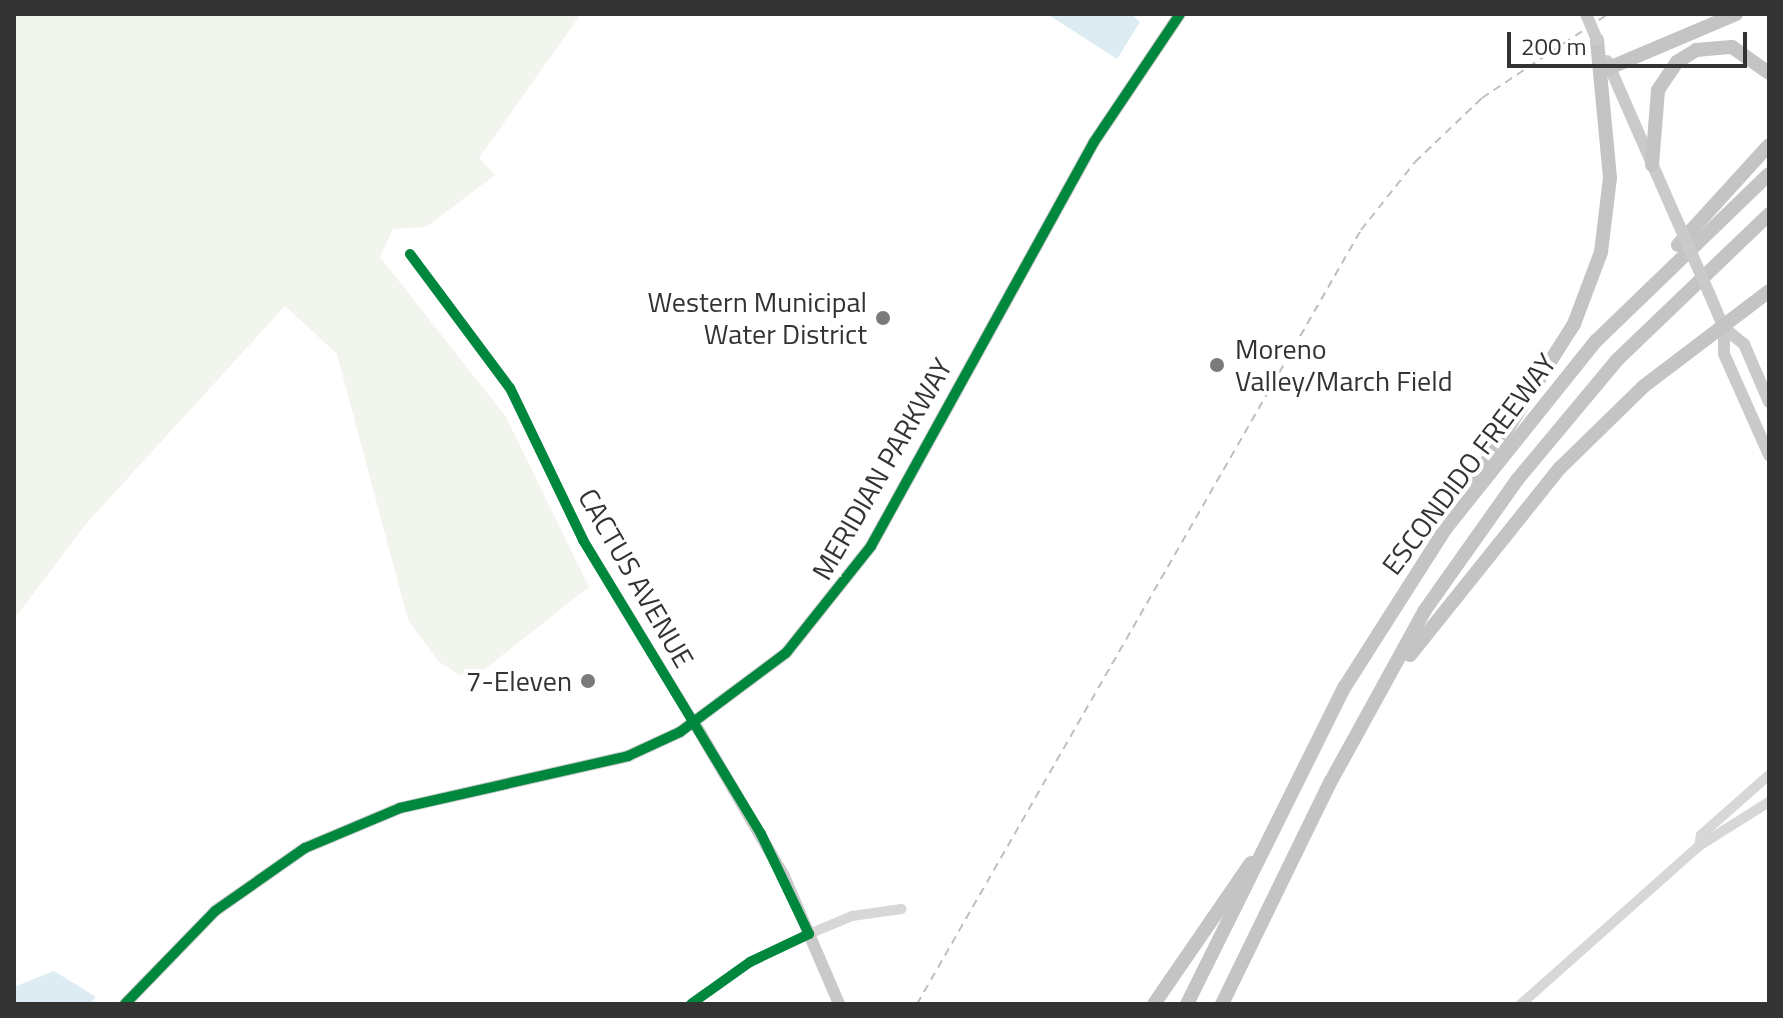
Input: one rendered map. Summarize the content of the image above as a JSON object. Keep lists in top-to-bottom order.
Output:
{
  "streets": {
    "highway": ["ESCONDIDO FREEWAY"],
    "main road": ["MERIDIAN PARKWAY", "CACTUS AVENUE"]
  },
  "crossings": [
    ["MERIDIAN PARKWAY", "CACTUS AVENUE"]
  ],
  "places": ["Western Municipal Water District", "Moreno Valley/March Field", "7-Eleven"],
  "scale_bar": "200 m"
}
